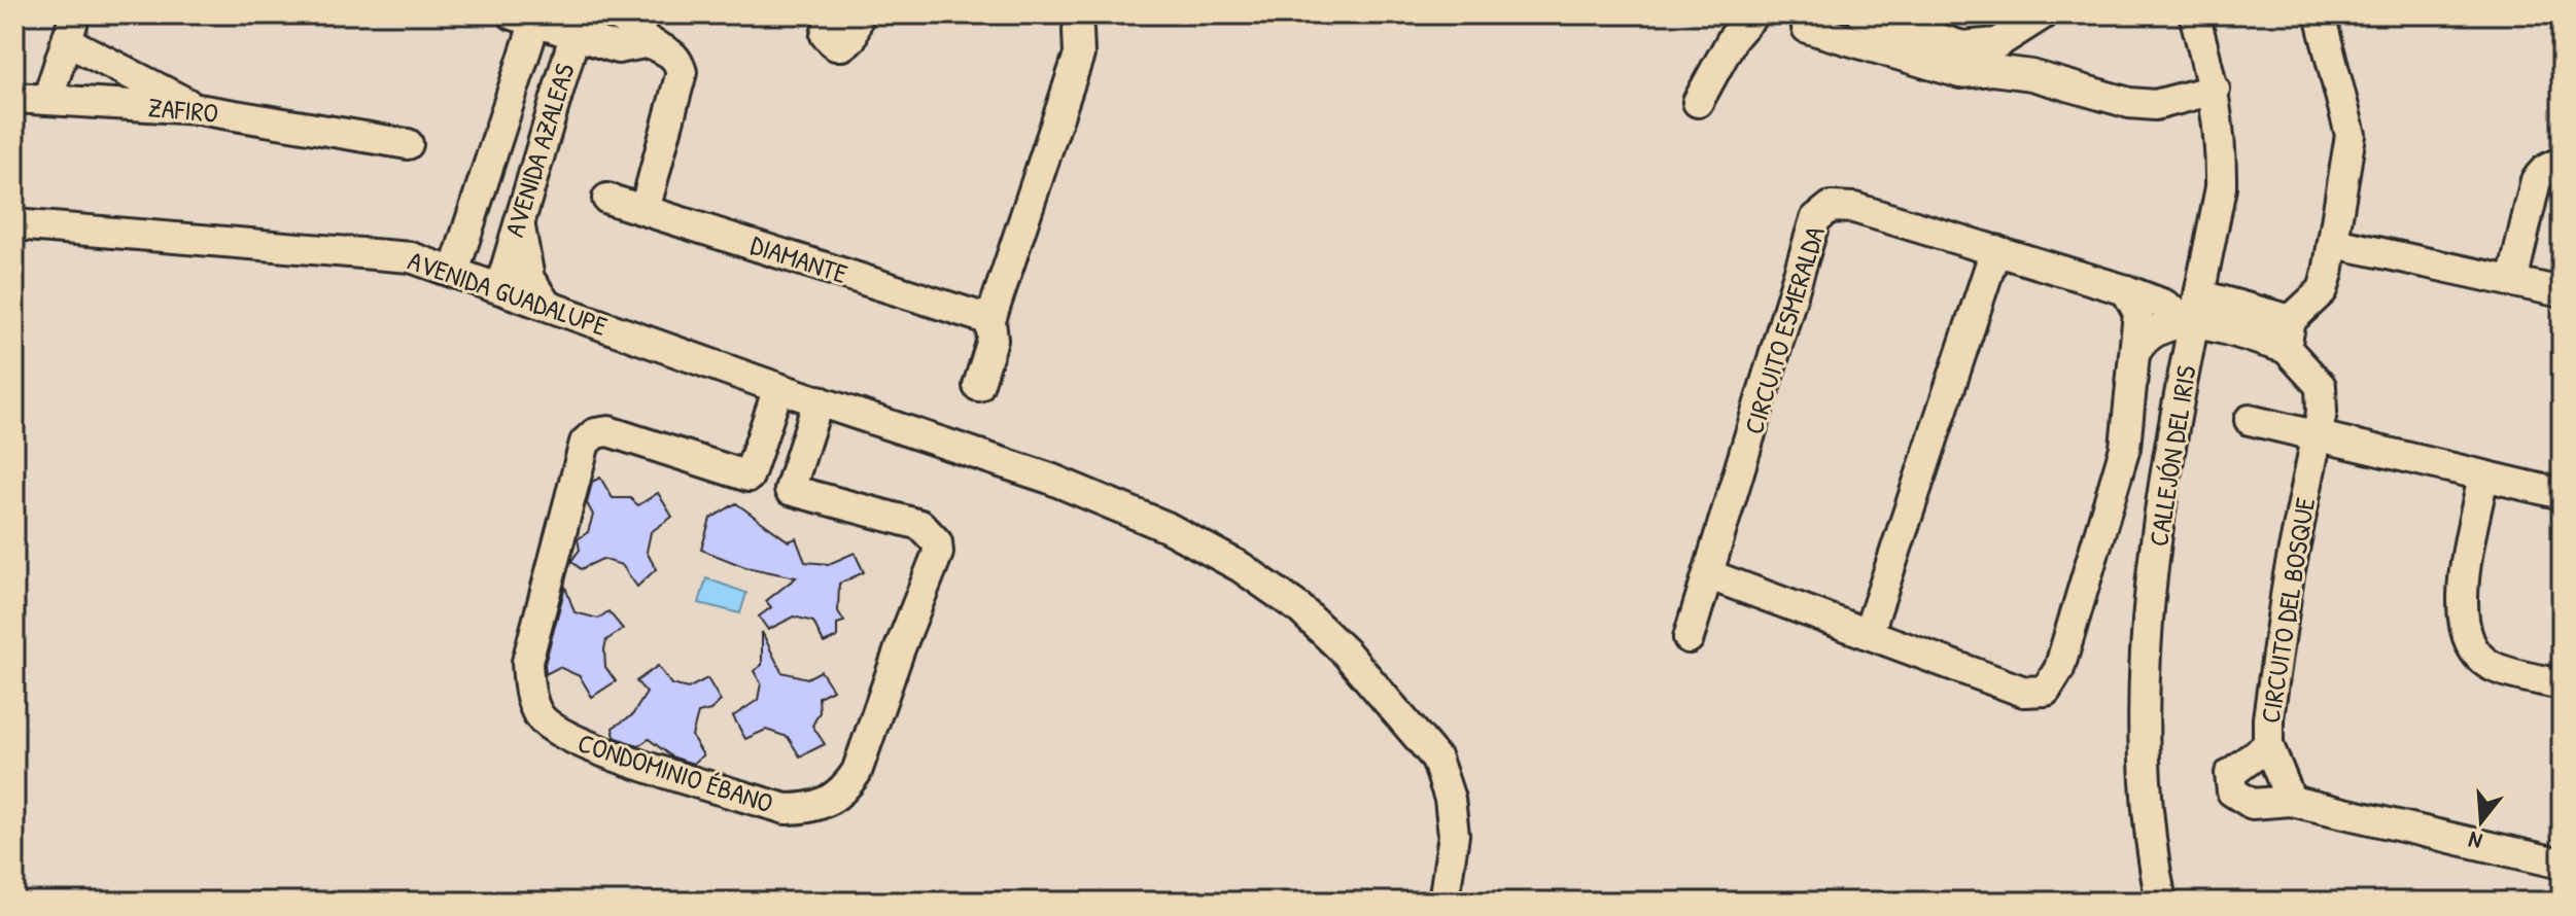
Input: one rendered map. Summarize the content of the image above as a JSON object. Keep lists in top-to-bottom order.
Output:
{
  "streets": {
    "street": [
      "ZAFIRO",
      "AVENIDA AZALEAS",
      "DIAMANTE",
      "AVENIDA GUADALUPE",
      "CIRCUITO ESMERALDA",
      "CALLEJÓN DEL IRIS",
      "CIRCUITO DEL BOSQUE",
      "CONDOMINIO ÉBANO"
    ]
  },
  "crossings": [
    ["AVENIDA AZALEAS", "AVENIDA GUADALUPE"],
    ["AVENIDA GUADALUPE", "CONDOMINIO ÉBANO"],
    ["CIRCUITO ESMERALDA", "CALLEJÓN DEL IRIS"]
  ],
  "north": "bottom"
}
